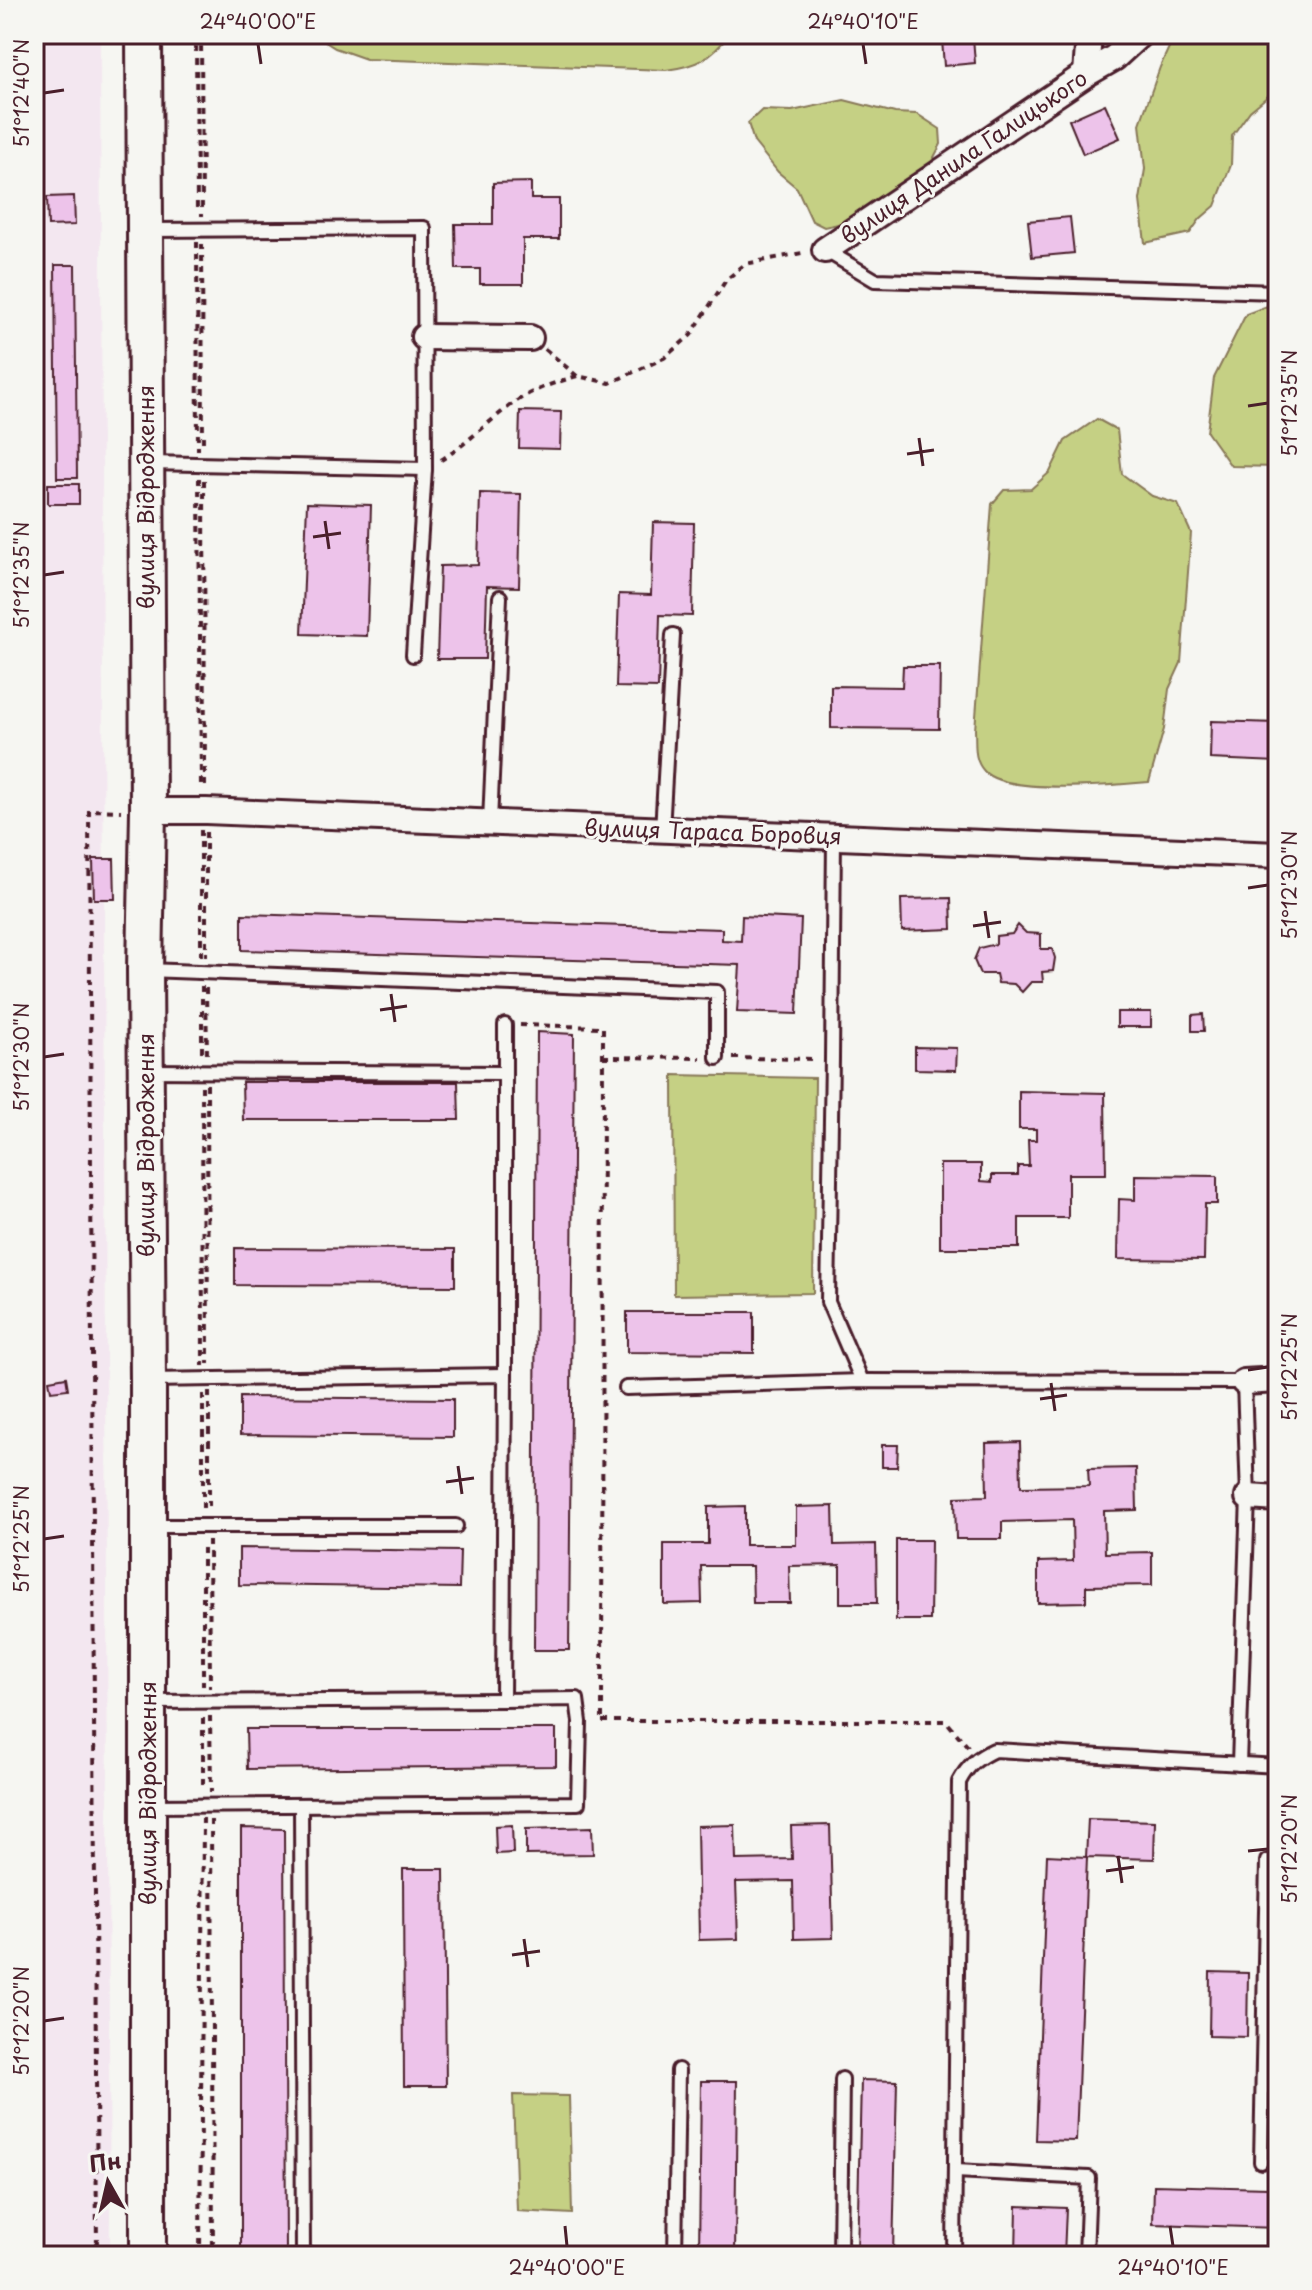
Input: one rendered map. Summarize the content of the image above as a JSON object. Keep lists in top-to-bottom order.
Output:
{
  "streets": {
    "street": ["вулиця Данила Галицького", "вулиця Відродження", "вулиця Тараса Боровця"]
  },
  "crossings": [
    ["вулиця Відродження", "вулиця Тараса Боровця"]
  ],
  "north": "top",
  "coordinates": [
    "24°40'00\"E",
    "24°40'10\"E",
    "51°12'40\"N",
    "51°12'35\"N",
    "51°12'30\"N",
    "51°12'25\"N",
    "51°12'20\"N"
  ]
}
